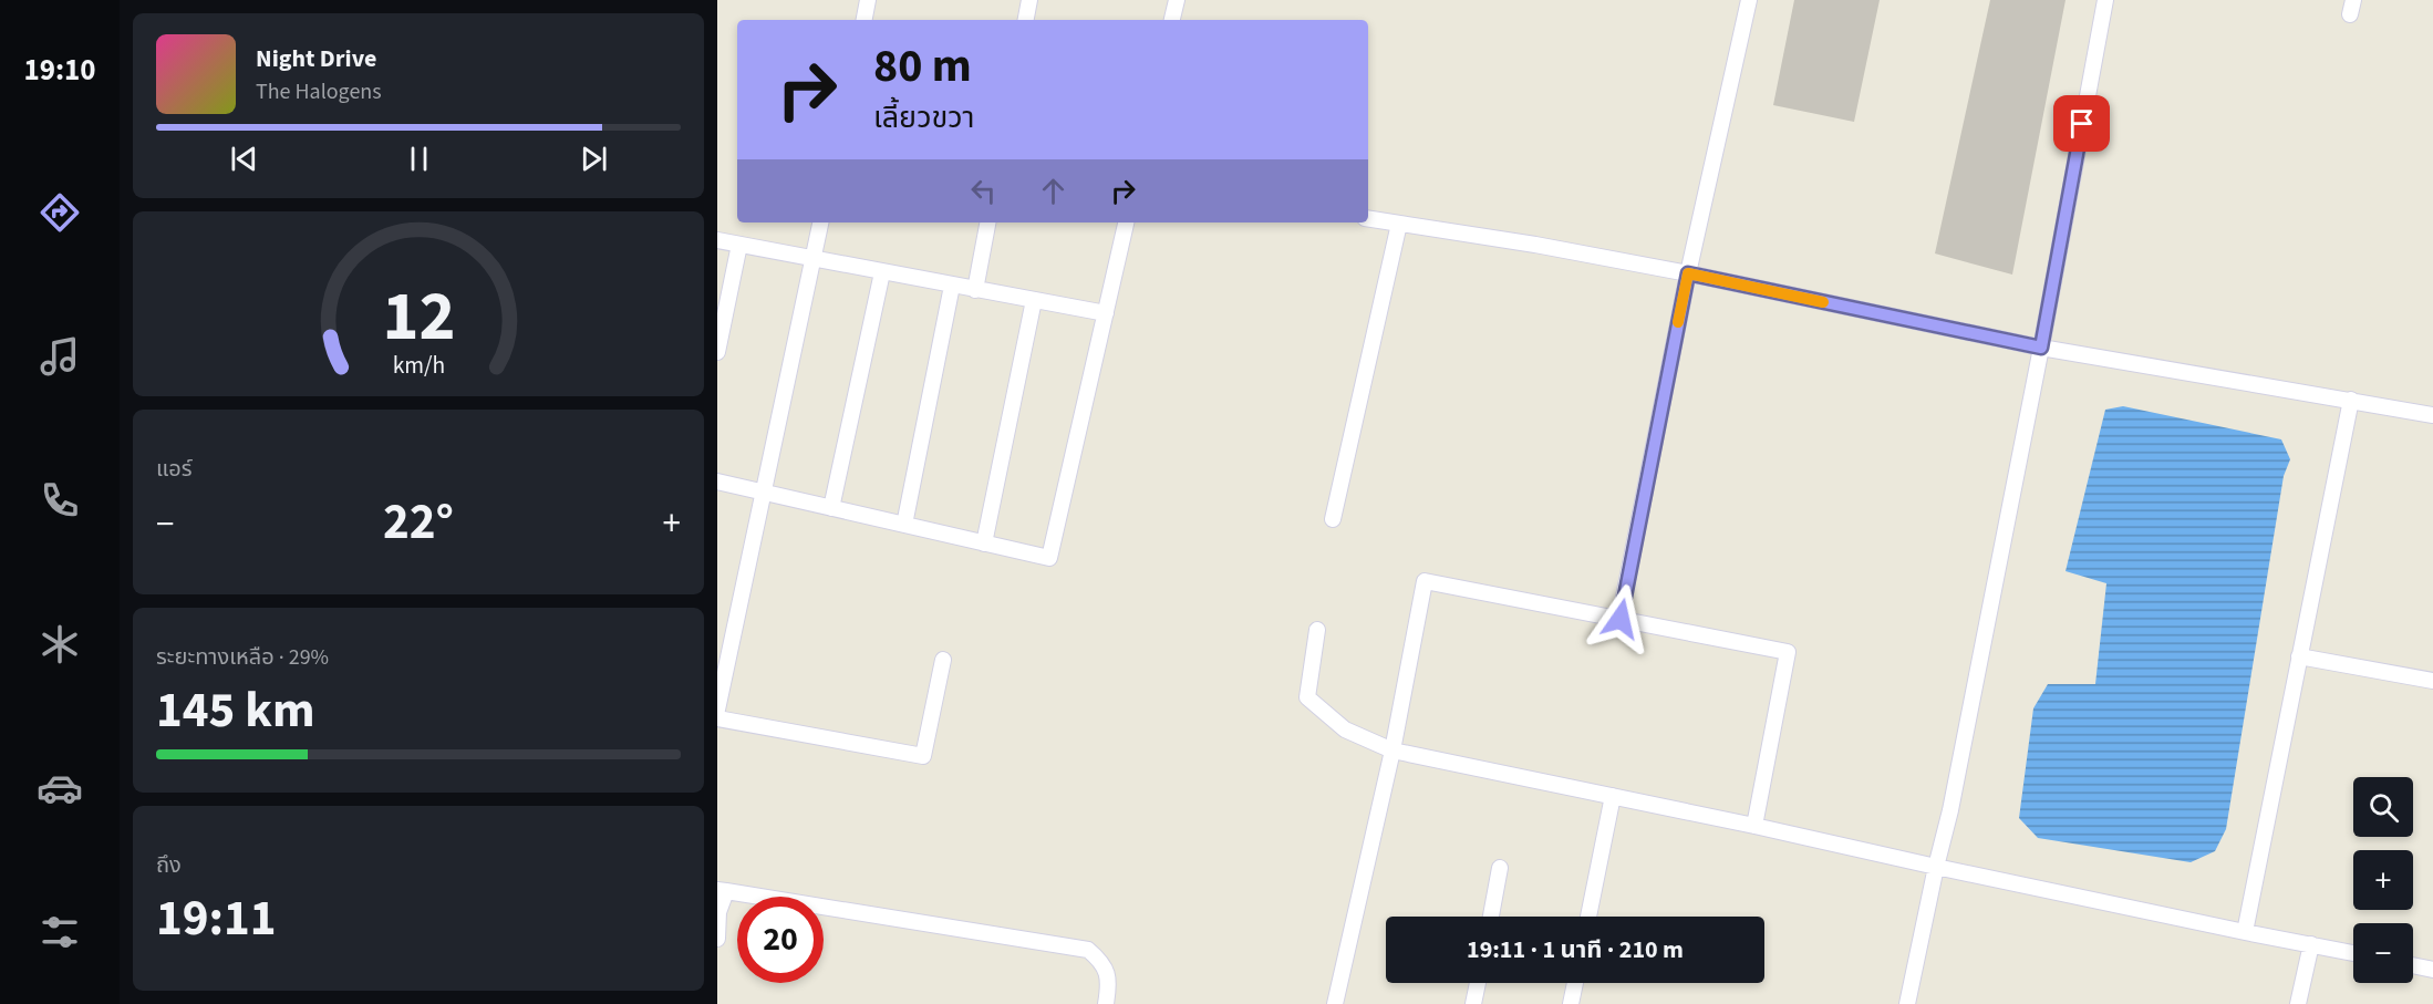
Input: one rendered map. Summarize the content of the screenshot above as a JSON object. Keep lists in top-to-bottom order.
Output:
{
  "page": {
    "tabs": "19:10",
    "turn": ["80 m", "เลี้ยวขวา"],
    "song": ["Night Drive", "The Halogens"],
    "tile": [
      "แอร์",
      ["ระยะทางเหลือ · 29%", "145 km"],
      ["ถึง", "19:11"]
    ],
    "heat": ["−", "22°", "+"],
    "map_buttons": ["+", "−"],
    "limit": "20",
    "trip": "19:11 · 1 นาที · 210 m",
    "gauge": ["12", "km/h"]
  }
}
